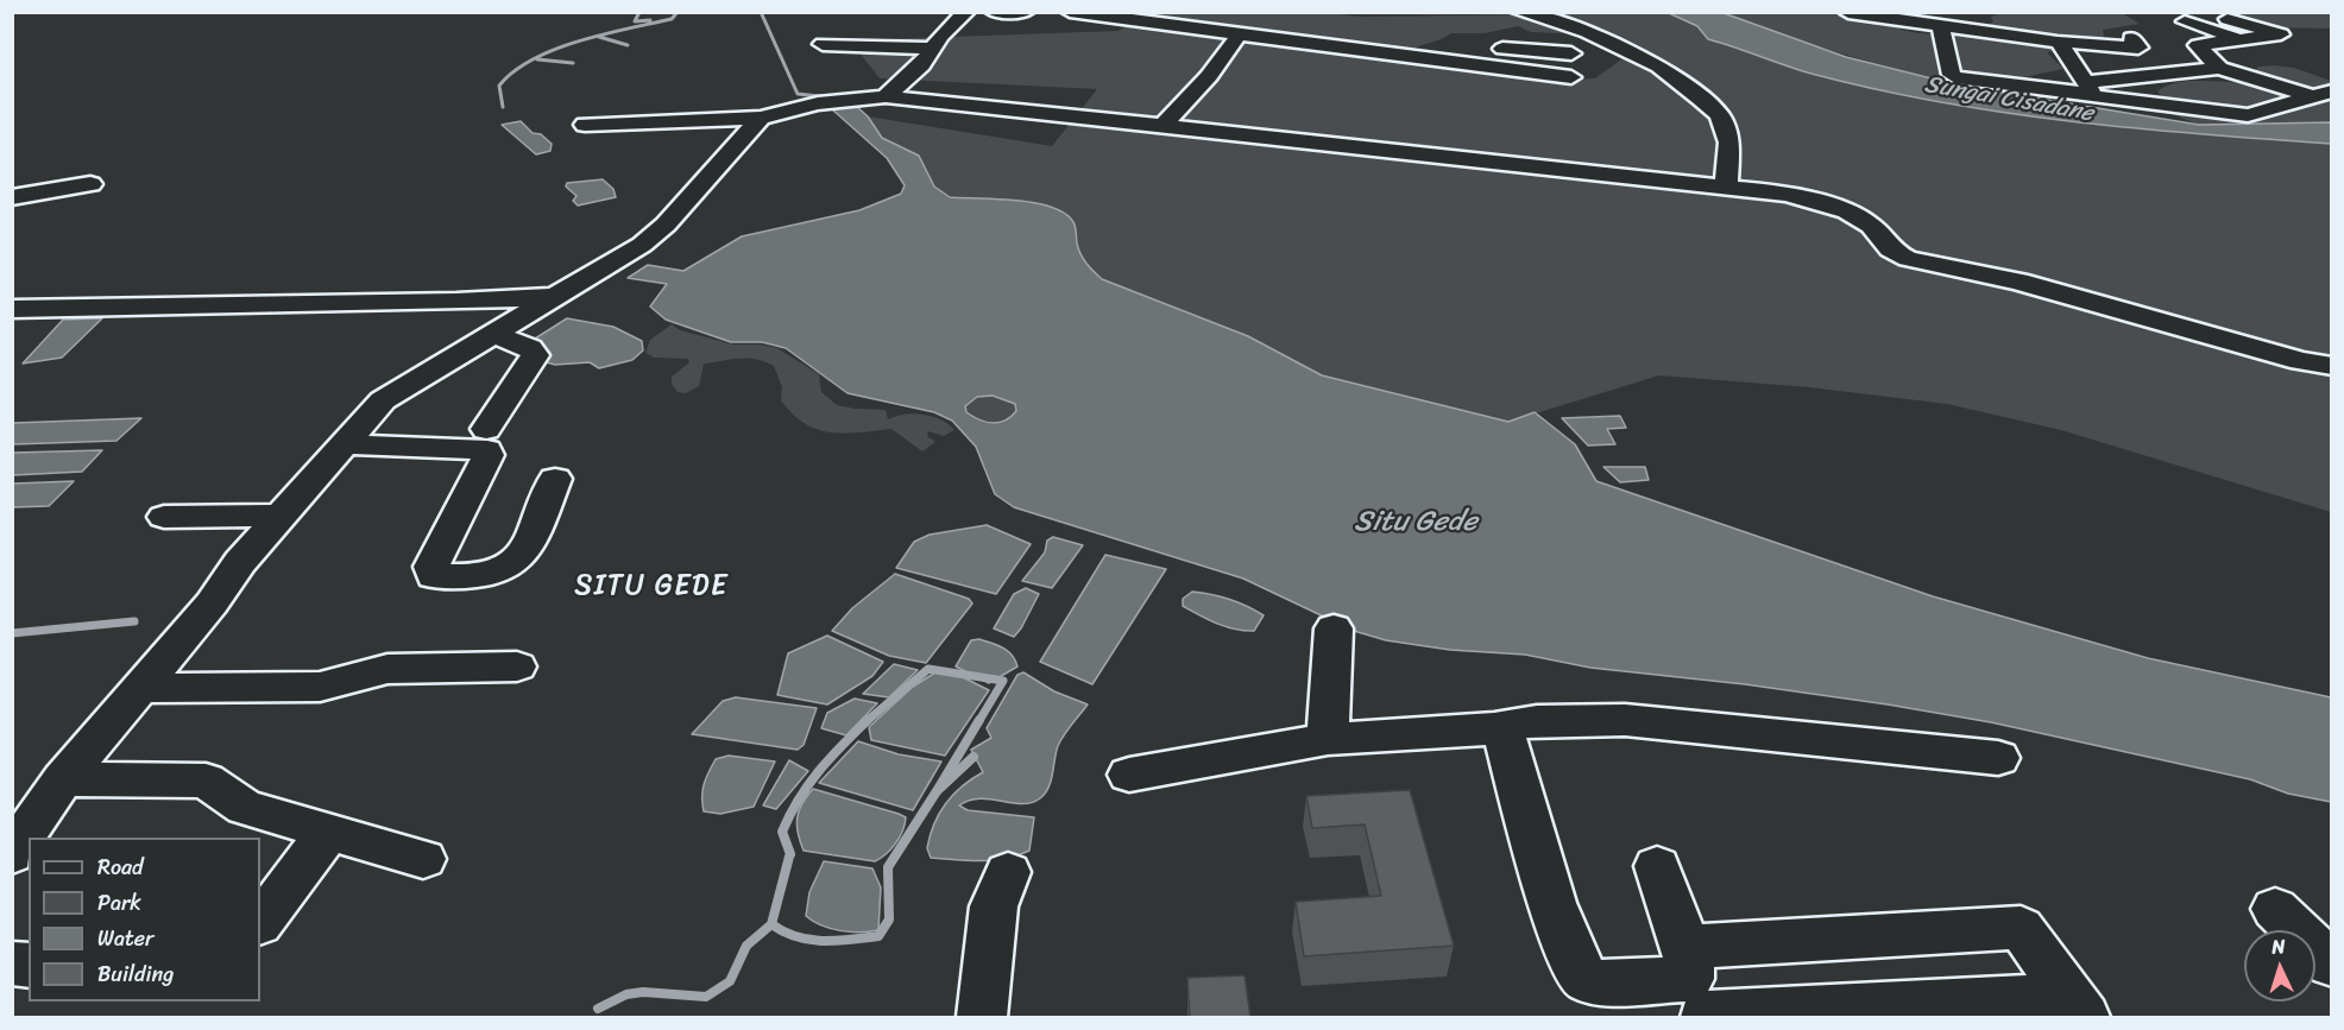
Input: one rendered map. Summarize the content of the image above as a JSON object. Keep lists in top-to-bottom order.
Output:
{
  "districts": ["SITU GEDE"],
  "water": ["Sungai Cisadane", "Situ Gede"],
  "legend": [
    "Road",
    "Park",
    "Water",
    "Building"
  ],
  "north": "top"
}
